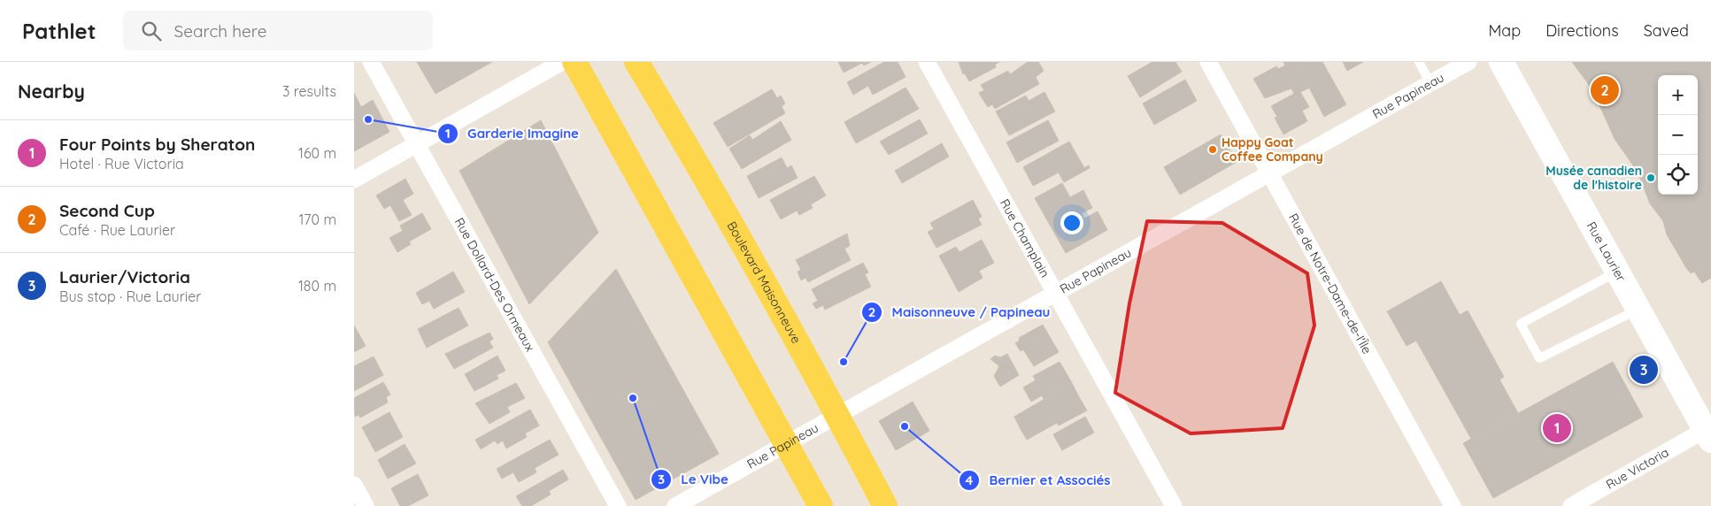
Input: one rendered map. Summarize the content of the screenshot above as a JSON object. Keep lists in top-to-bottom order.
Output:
{
  "streets": {
    "main road": ["Rue Laurier", "Boulevard Maisonneuve"],
    "street": [
      "Rue Papineau",
      "Rue Champlain",
      "Rue Dollard-Des Ormeaux",
      "Rue de Notre-Dame-de-I'Île",
      "Rue Victoria"
    ]
  },
  "crossings": [
    ["Rue Papineau", "Rue Champlain"],
    ["Rue Papineau", "Boulevard Maisonneuve"],
    ["Rue Papineau", "Rue de Notre-Dame-de-I'Île"],
    ["Rue Laurier", "Rue Victoria"]
  ],
  "places": [
    "Garderie Imagine",
    "Happy Goat Coffee Company",
    "Musée canadien de l'histoire",
    "Maisonneuve / Papineau",
    "Le Vibe",
    "Bernier et Associés"
  ],
  "page": {
    "header": "Pathlet",
    "search": "Search here",
    "nav": ["Map", "Directions", "Saved"],
    "heading": ["Nearby", "3 results"],
    "pins": ["2", "3", "1"],
    "map_buttons": ["+", "−"],
    "list": [
      {
        "mark": "1",
        "name": "Four Points by Sheraton",
        "note": "Hotel · Rue Victoria",
        "value": "160 m"
      },
      {
        "mark": "2",
        "name": "Second Cup",
        "note": "Café · Rue Laurier",
        "value": "170 m"
      },
      {
        "mark": "3",
        "name": "Laurier/Victoria",
        "note": "Bus stop · Rue Laurier",
        "value": "180 m"
      }
    ]
  }
}
